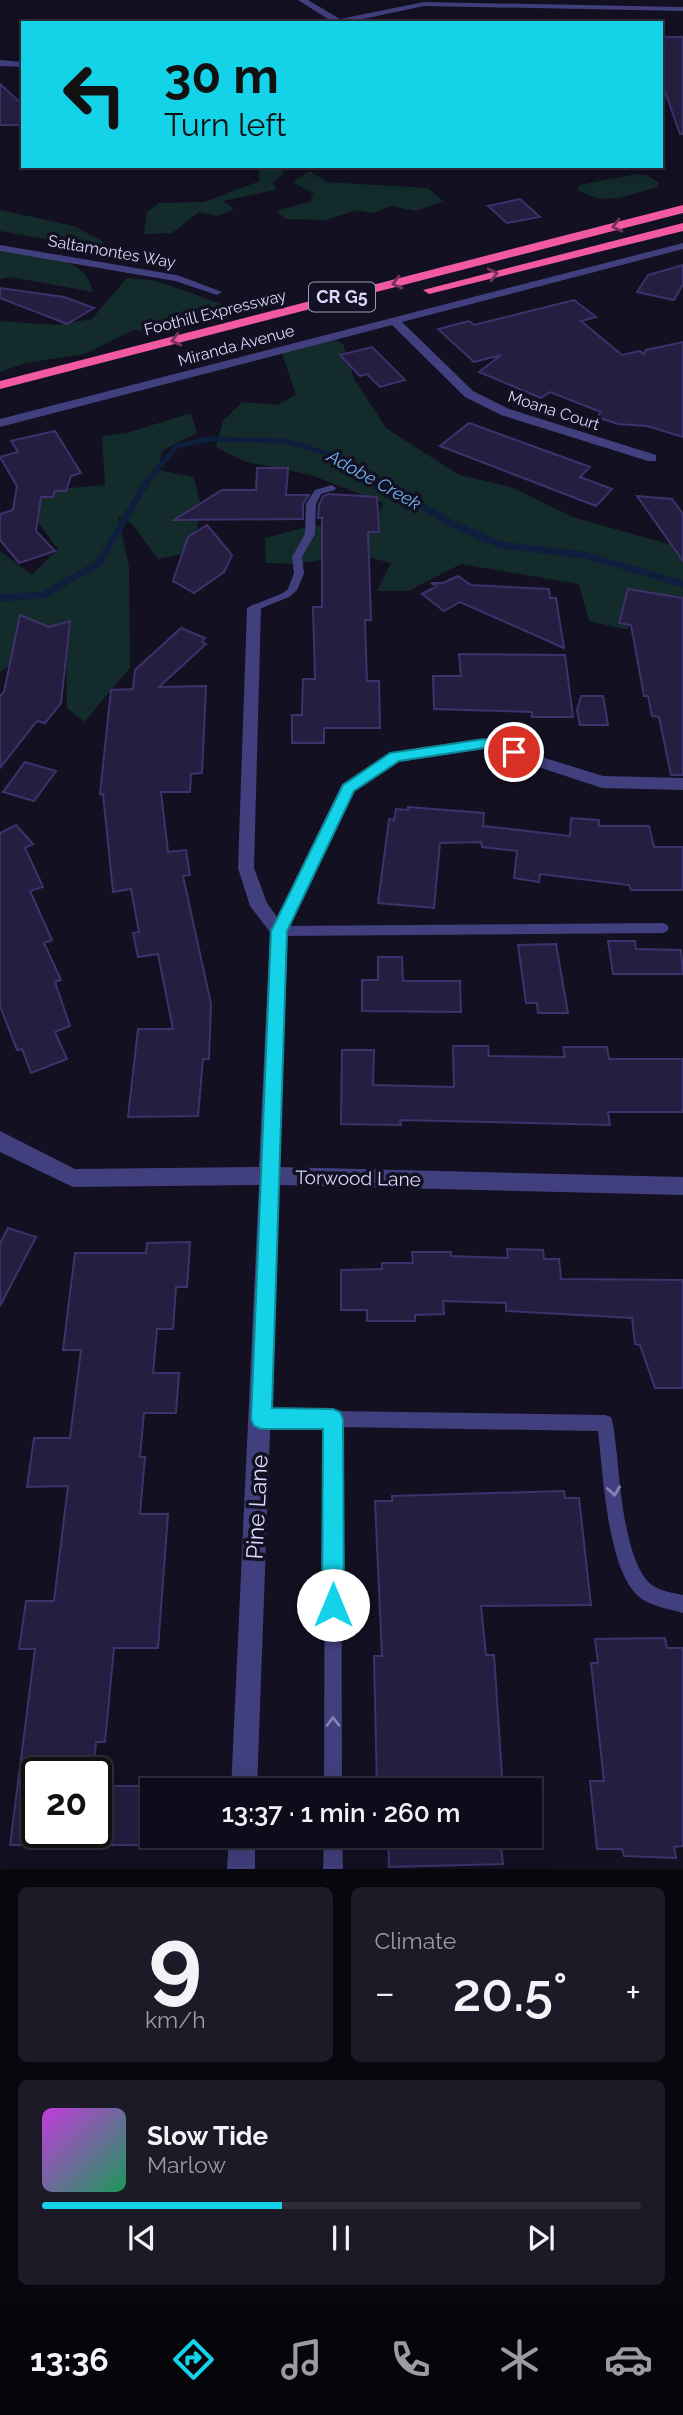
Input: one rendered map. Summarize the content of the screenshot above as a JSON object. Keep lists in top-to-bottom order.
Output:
{
  "streets": {
    "highway": ["CR G5", "Foothill Expressway"],
    "street": [
      "Saltamontes Way",
      "Miranda Avenue",
      "Moana Court",
      "Torwood Lane",
      "Pine Lane"
    ]
  },
  "crossings": [
    ["Miranda Avenue", "Moana Court"],
    ["Torwood Lane", "Pine Lane"]
  ],
  "water": ["Adobe Creek"],
  "page": {
    "turn": ["30 m", "Turn left"],
    "limit": "20",
    "trip": "13:37 · 1 min · 260 m",
    "tile": [
      ["9", "km/h"],
      "Climate"
    ],
    "heat": ["−", "20.5°", "+"],
    "song": ["Slow Tide", "Marlow"],
    "tabs": "13:36"
  }
}
